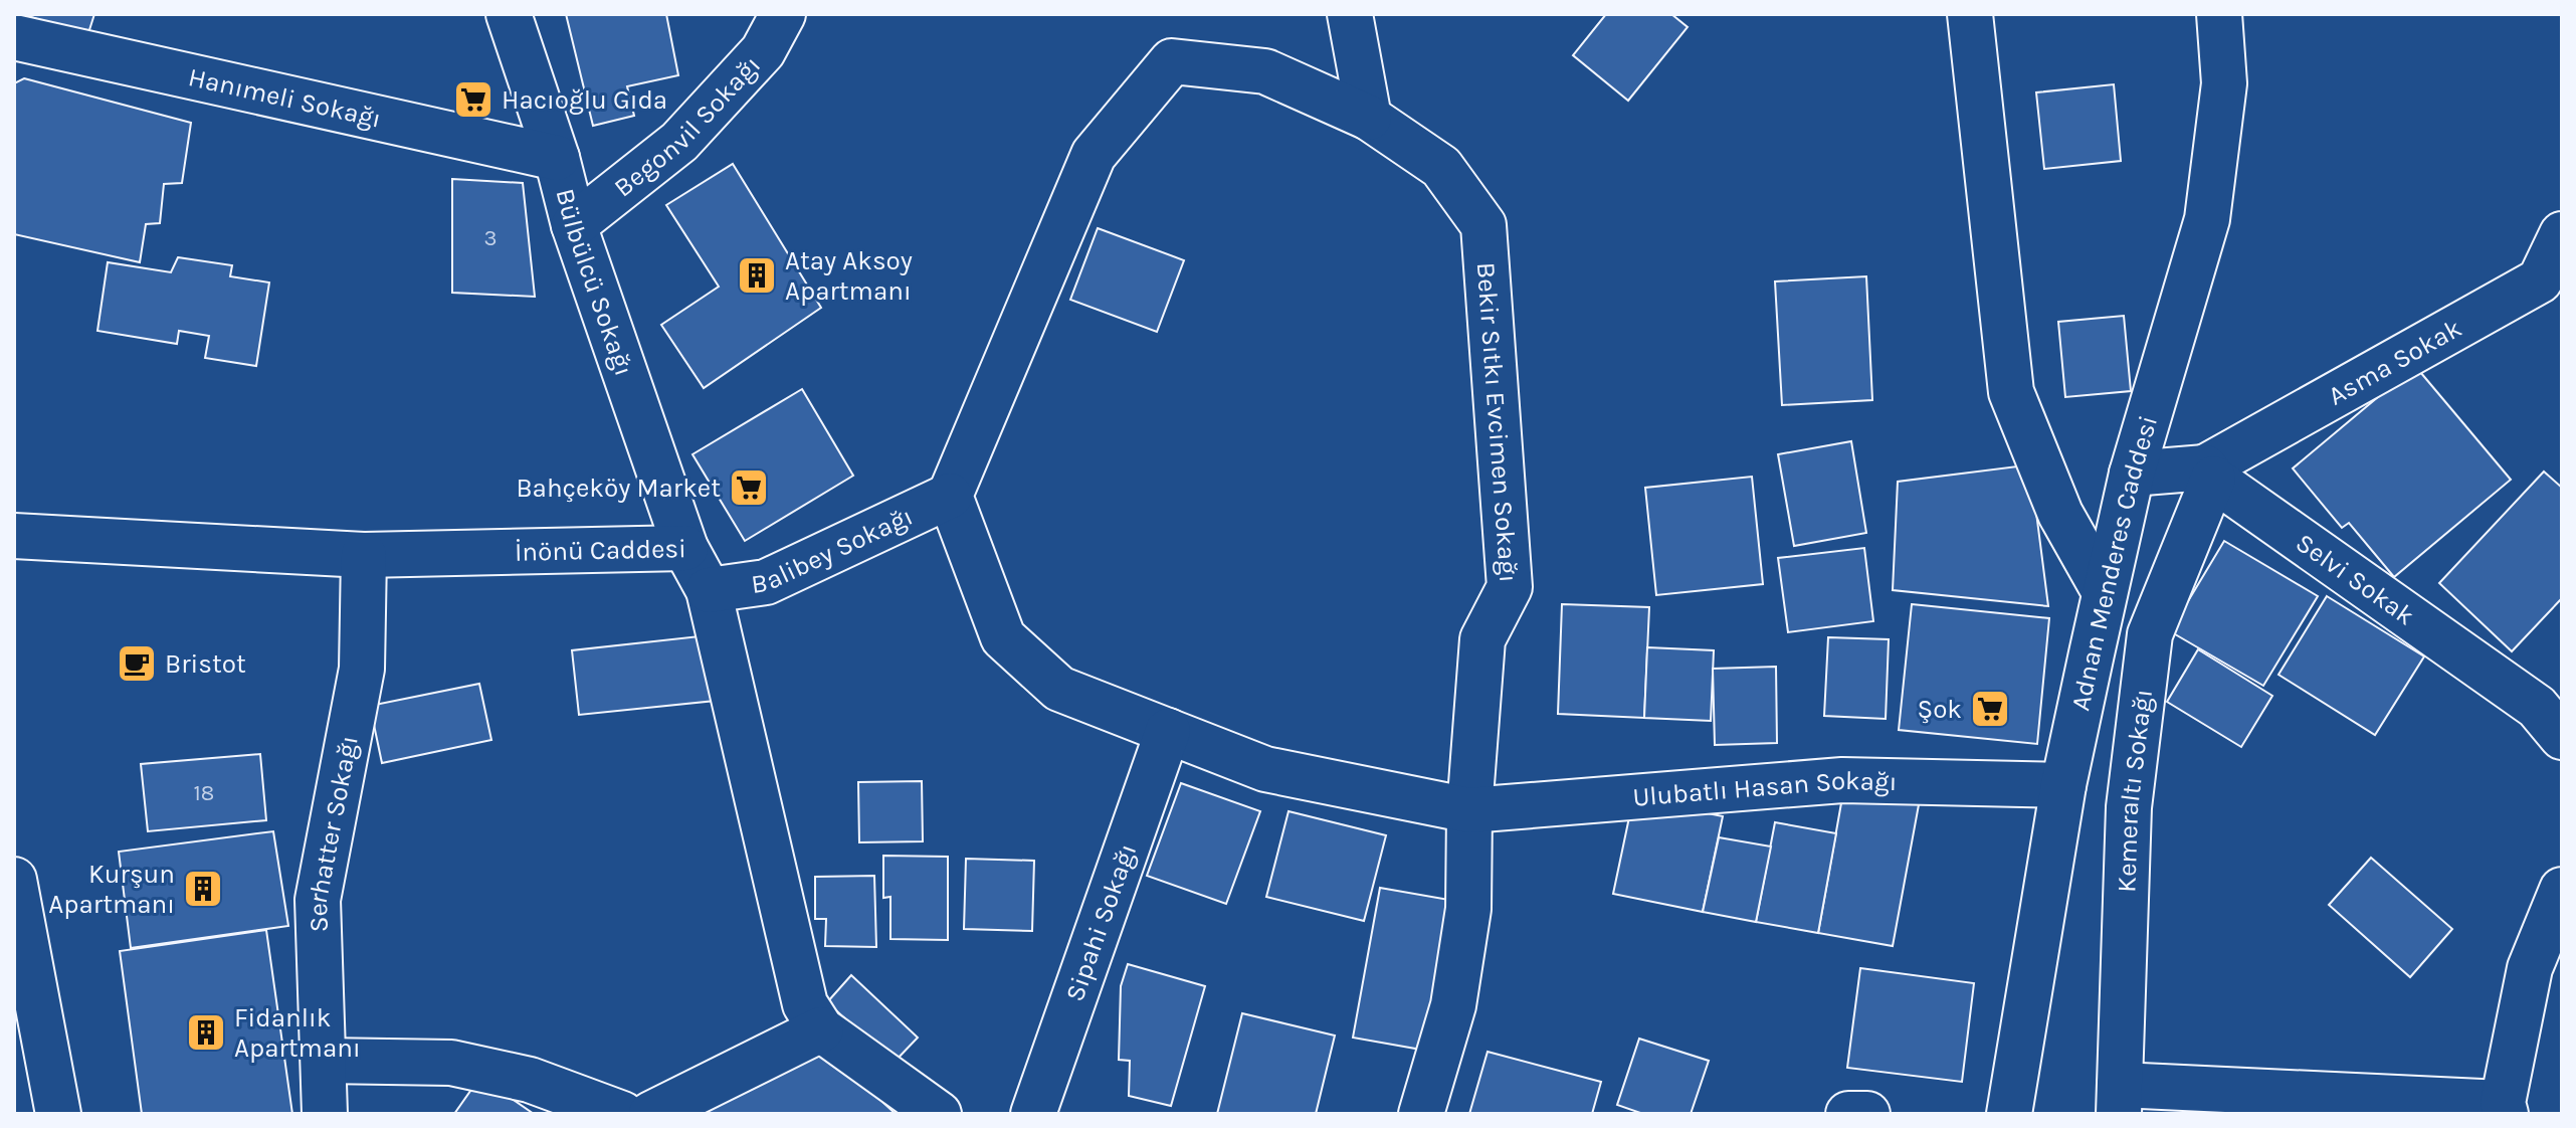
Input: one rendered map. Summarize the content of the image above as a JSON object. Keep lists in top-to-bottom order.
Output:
{
  "streets": {
    "street": [
      "Hanımeli Sokağı",
      "Begonvil Sokağı",
      "Bülbülcü Sokağı",
      "Asma Sokak",
      "Bekir Sıtkı Evcimen Sokağı",
      "Balibey Sokağı",
      "İnönü Caddesi",
      "Adnan Menderes Caddesi",
      "Selvi Sokak",
      "Ulubatlı Hasan Sokağı",
      "Kemeraltı Sokağı",
      "Serhatter Sokağı",
      "Sipahi Sokağı"
    ]
  },
  "crossings": [
    ["Hanımeli Sokağı", "Bülbülcü Sokağı"],
    ["Begonvil Sokağı", "Bülbülcü Sokağı"],
    ["Bülbülcü Sokağı", "İnönü Caddesi"],
    ["Asma Sokak", "Selvi Sokak"],
    ["Asma Sokak", "Kemeraltı Sokağı"],
    ["Bekir Sıtkı Evcimen Sokağı", "Balibey Sokağı"],
    ["Bekir Sıtkı Evcimen Sokağı", "Ulubatlı Hasan Sokağı"],
    ["Balibey Sokağı", "İnönü Caddesi"],
    ["Balibey Sokağı", "Ulubatlı Hasan Sokağı"],
    ["İnönü Caddesi", "Serhatter Sokağı"],
    ["Adnan Menderes Caddesi", "Ulubatlı Hasan Sokağı"],
    ["Selvi Sokak", "Kemeraltı Sokağı"],
    ["Ulubatlı Hasan Sokağı", "Sipahi Sokağı"]
  ],
  "places": {
    "supermarket": ["Hacıoğlu Gıda", "Bahçeköy Market", "Şok"],
    "building": ["Atay Aksoy Apartmanı", "Kurşun Apartmanı", "Fidanlık Apartmanı"],
    "cafe": ["Bristot"]
  },
  "house_numbers": ["3", "18"]
}
